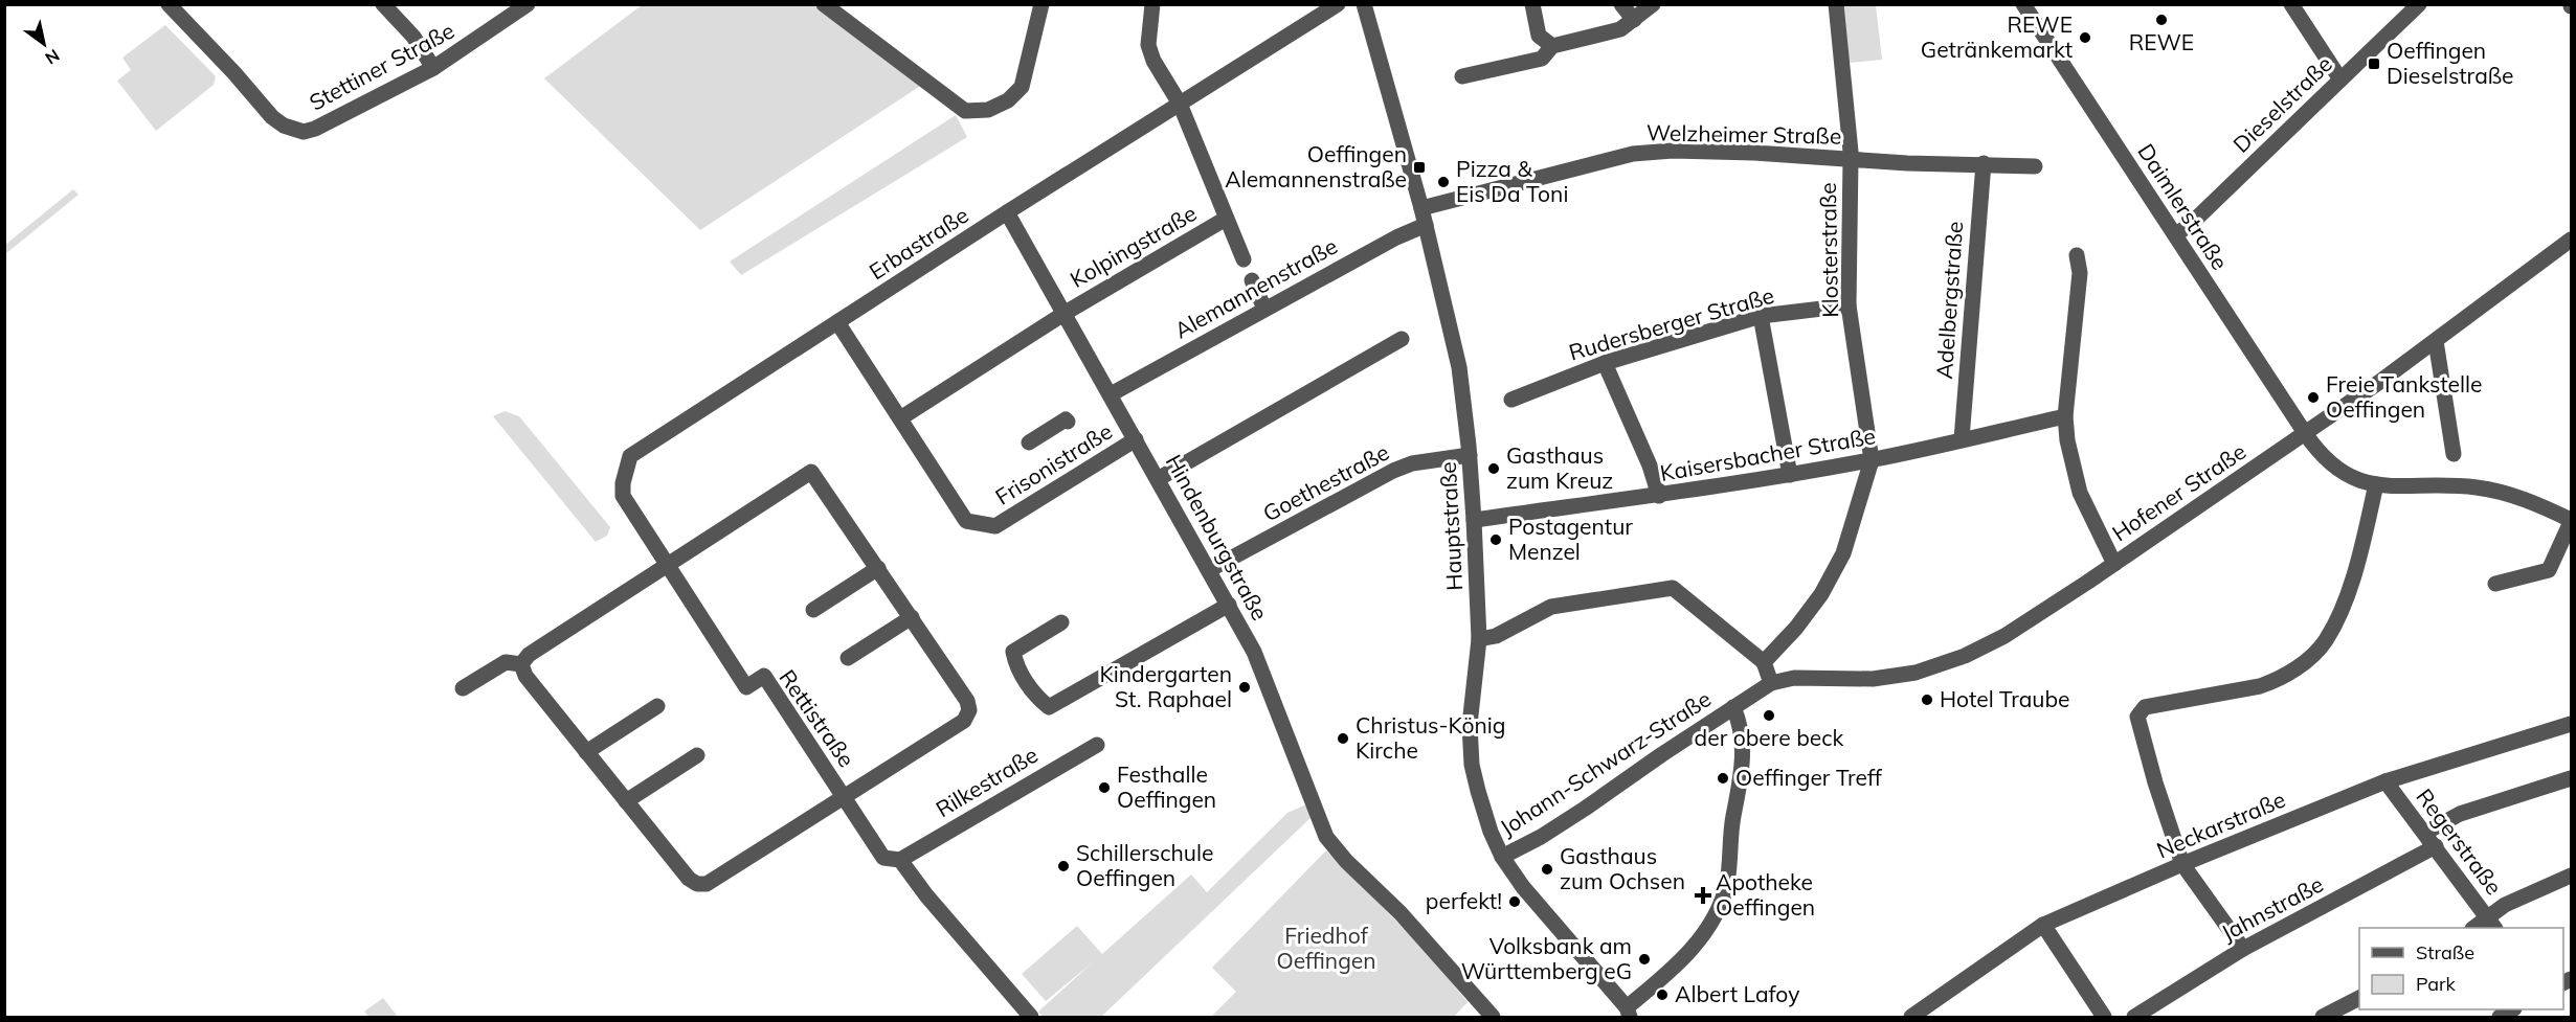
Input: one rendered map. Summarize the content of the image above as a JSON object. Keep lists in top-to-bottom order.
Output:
{
  "streets": {
    "street": [
      "Stettiner Straße",
      "Dieselstraße",
      "Welzheimer Straße",
      "Daimlerstraße",
      "Erbastraße",
      "Kolpingstraße",
      "Klosterstraße",
      "Alemannenstraße",
      "Adelbergstraße",
      "Rudersberger Straße",
      "Kaisersbacher Straße",
      "Frisonistraße",
      "Goethestraße",
      "Hofener Straße",
      "Hauptstraße",
      "Hindenburgstraße",
      "Rettistraße",
      "Johann-Schwarz-Straße",
      "Rilkestraße",
      "Neckarstraße",
      "Regerstraße",
      "Jahnstraße"
    ]
  },
  "crossings": [
    ["Dieselstraße", "Daimlerstraße"],
    ["Welzheimer Straße", "Klosterstraße"],
    ["Welzheimer Straße", "Adelbergstraße"],
    ["Welzheimer Straße", "Hauptstraße"],
    ["Daimlerstraße", "Hofener Straße"],
    ["Erbastraße", "Frisonistraße"],
    ["Erbastraße", "Hindenburgstraße"],
    ["Erbastraße", "Rettistraße"],
    ["Kolpingstraße", "Hindenburgstraße"],
    ["Klosterstraße", "Rudersberger Straße"],
    ["Klosterstraße", "Kaisersbacher Straße"],
    ["Alemannenstraße", "Hauptstraße"],
    ["Alemannenstraße", "Hindenburgstraße"],
    ["Adelbergstraße", "Kaisersbacher Straße"],
    ["Kaisersbacher Straße", "Hauptstraße"],
    ["Frisonistraße", "Hindenburgstraße"],
    ["Goethestraße", "Hauptstraße"],
    ["Goethestraße", "Hindenburgstraße"],
    ["Hofener Straße", "Johann-Schwarz-Straße"],
    ["Hauptstraße", "Johann-Schwarz-Straße"],
    ["Rettistraße", "Rilkestraße"],
    ["Neckarstraße", "Regerstraße"],
    ["Regerstraße", "Jahnstraße"]
  ],
  "parks": ["Friedhof Oeffingen"],
  "places": {
    "other": [
      "REWE",
      "REWE Getränkemarkt",
      "Pizza & Eis Da Toni",
      "Freie Tankstelle Oeffingen",
      "Gasthaus zum Kreuz",
      "Postagentur Menzel",
      "Kindergarten St. Raphael",
      "Hotel Traube",
      "der obere beck",
      "Christus-König Kirche",
      "Oeffinger Treff",
      "Festhalle Oeffingen",
      "Schillerschule Oeffingen",
      "Gasthaus zum Ochsen",
      "perfekt!",
      "Volksbank am Württemberg eG",
      "Albert Lafoy"
    ],
    "transit": ["Oeffingen Dieselstraße", "Oeffingen Alemannenstraße"],
    "health": ["Apotheke Oeffingen"]
  },
  "legend": ["Straße", "Park"],
  "north": "bottom right"
}
